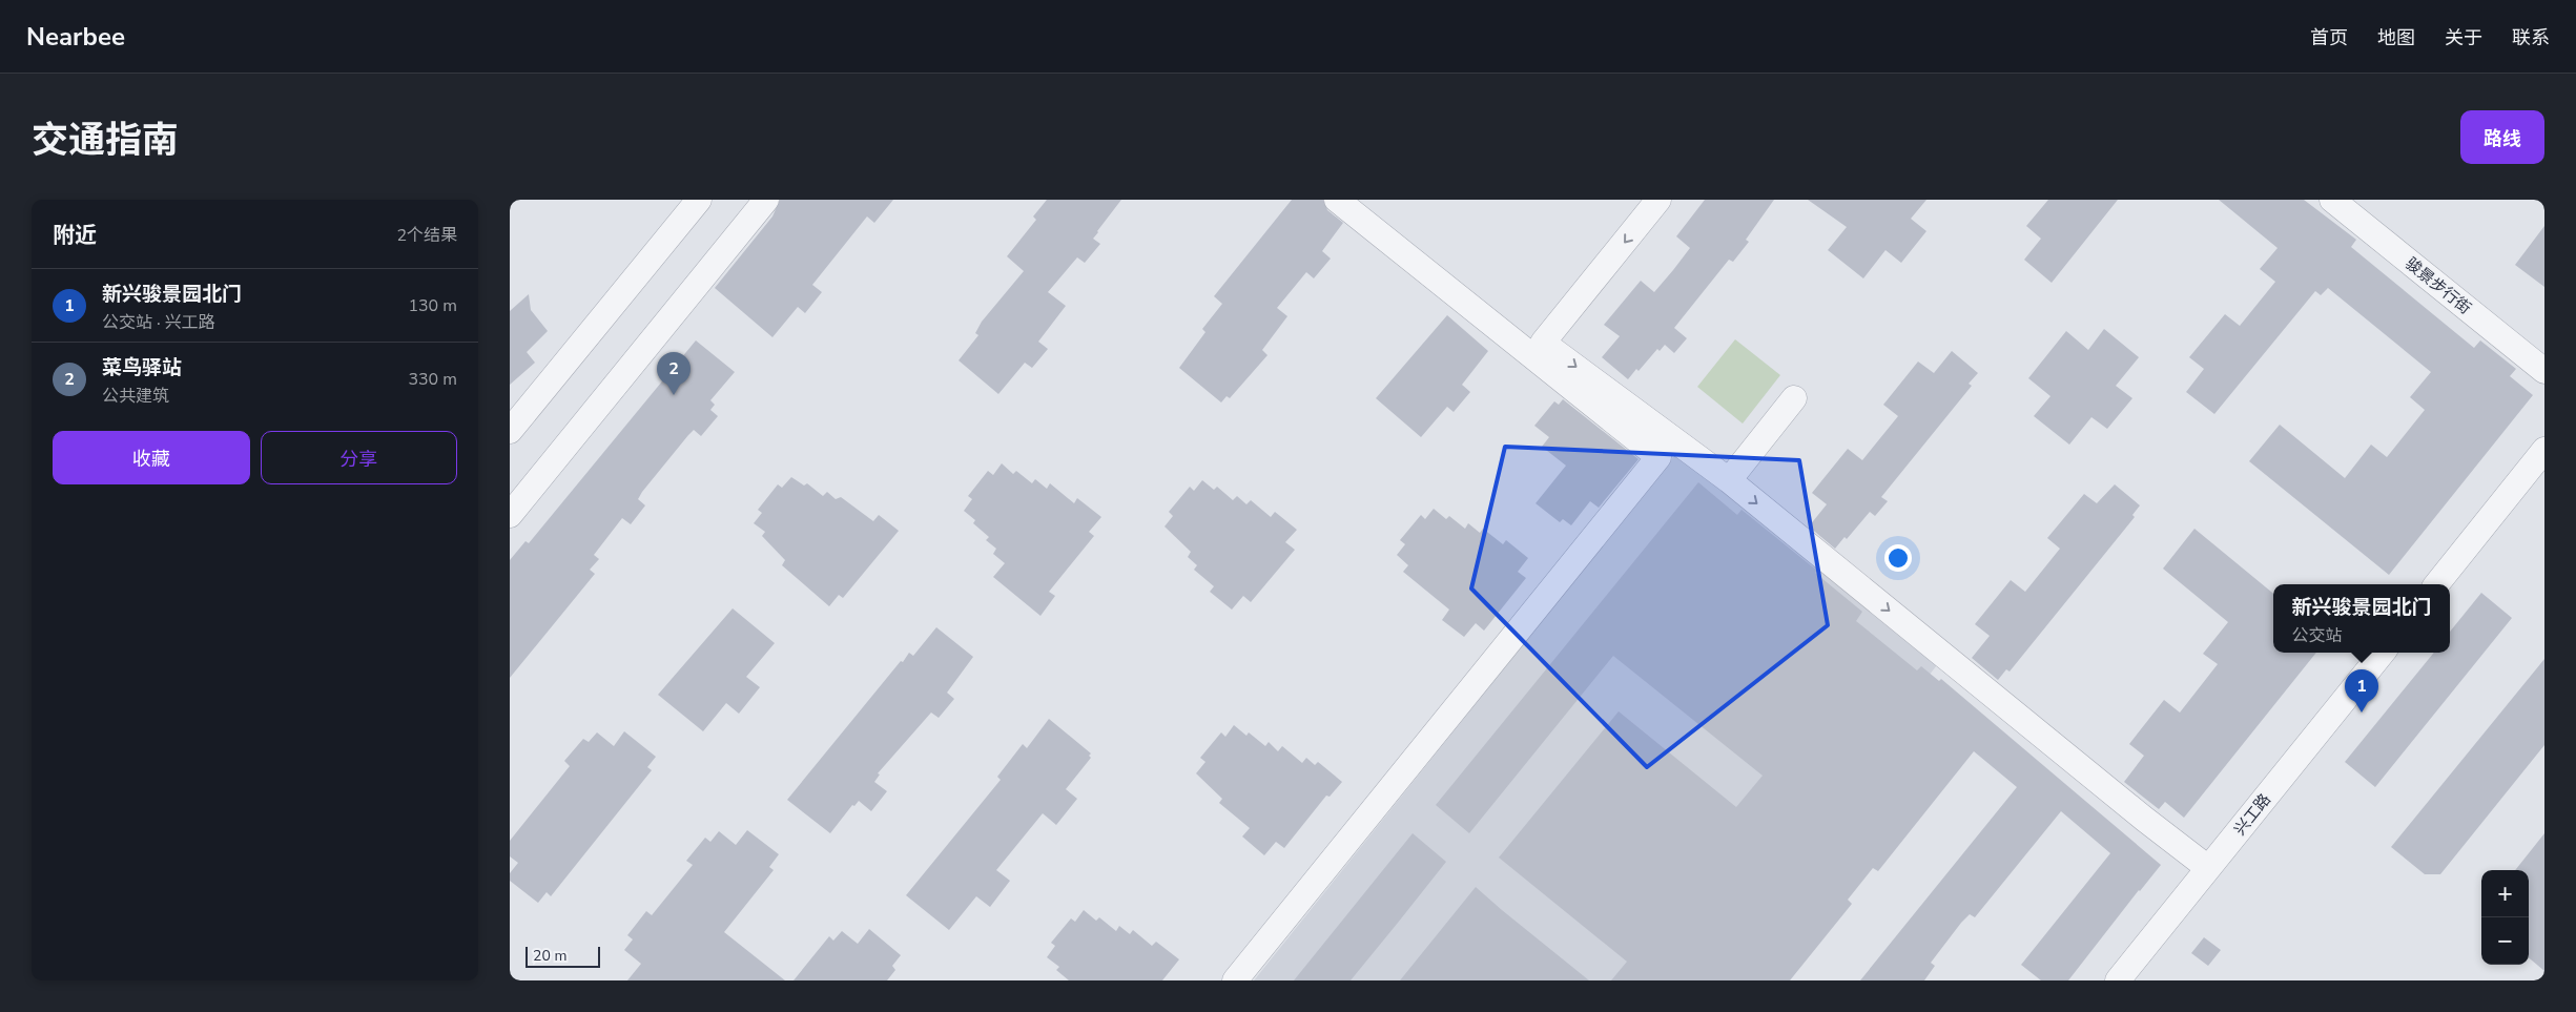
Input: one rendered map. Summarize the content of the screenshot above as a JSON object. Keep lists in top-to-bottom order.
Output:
{
  "streets": {
    "street": ["骏景步行街", "兴工路"]
  },
  "scale_bar": "20 m",
  "page": {
    "header": "Nearbee",
    "nav": [
      "首页",
      "地图",
      "关于",
      "联系"
    ],
    "title": "交通指南",
    "buttons": [
      "路线",
      ["收藏", "分享"]
    ],
    "heading": ["附近", "2个结果"],
    "list": [
      {
        "mark": "1",
        "name": "新兴骏景园北门",
        "note": "公交站 · 兴工路",
        "value": "130 m"
      },
      {
        "mark": "2",
        "name": "菜鸟驿站",
        "note": "公共建筑",
        "value": "330 m"
      }
    ],
    "pins": ["2", "1"],
    "popup": ["新兴骏景园北门", "公交站"],
    "map_buttons": ["+", "−"],
    "scale": "20 m"
  }
}
